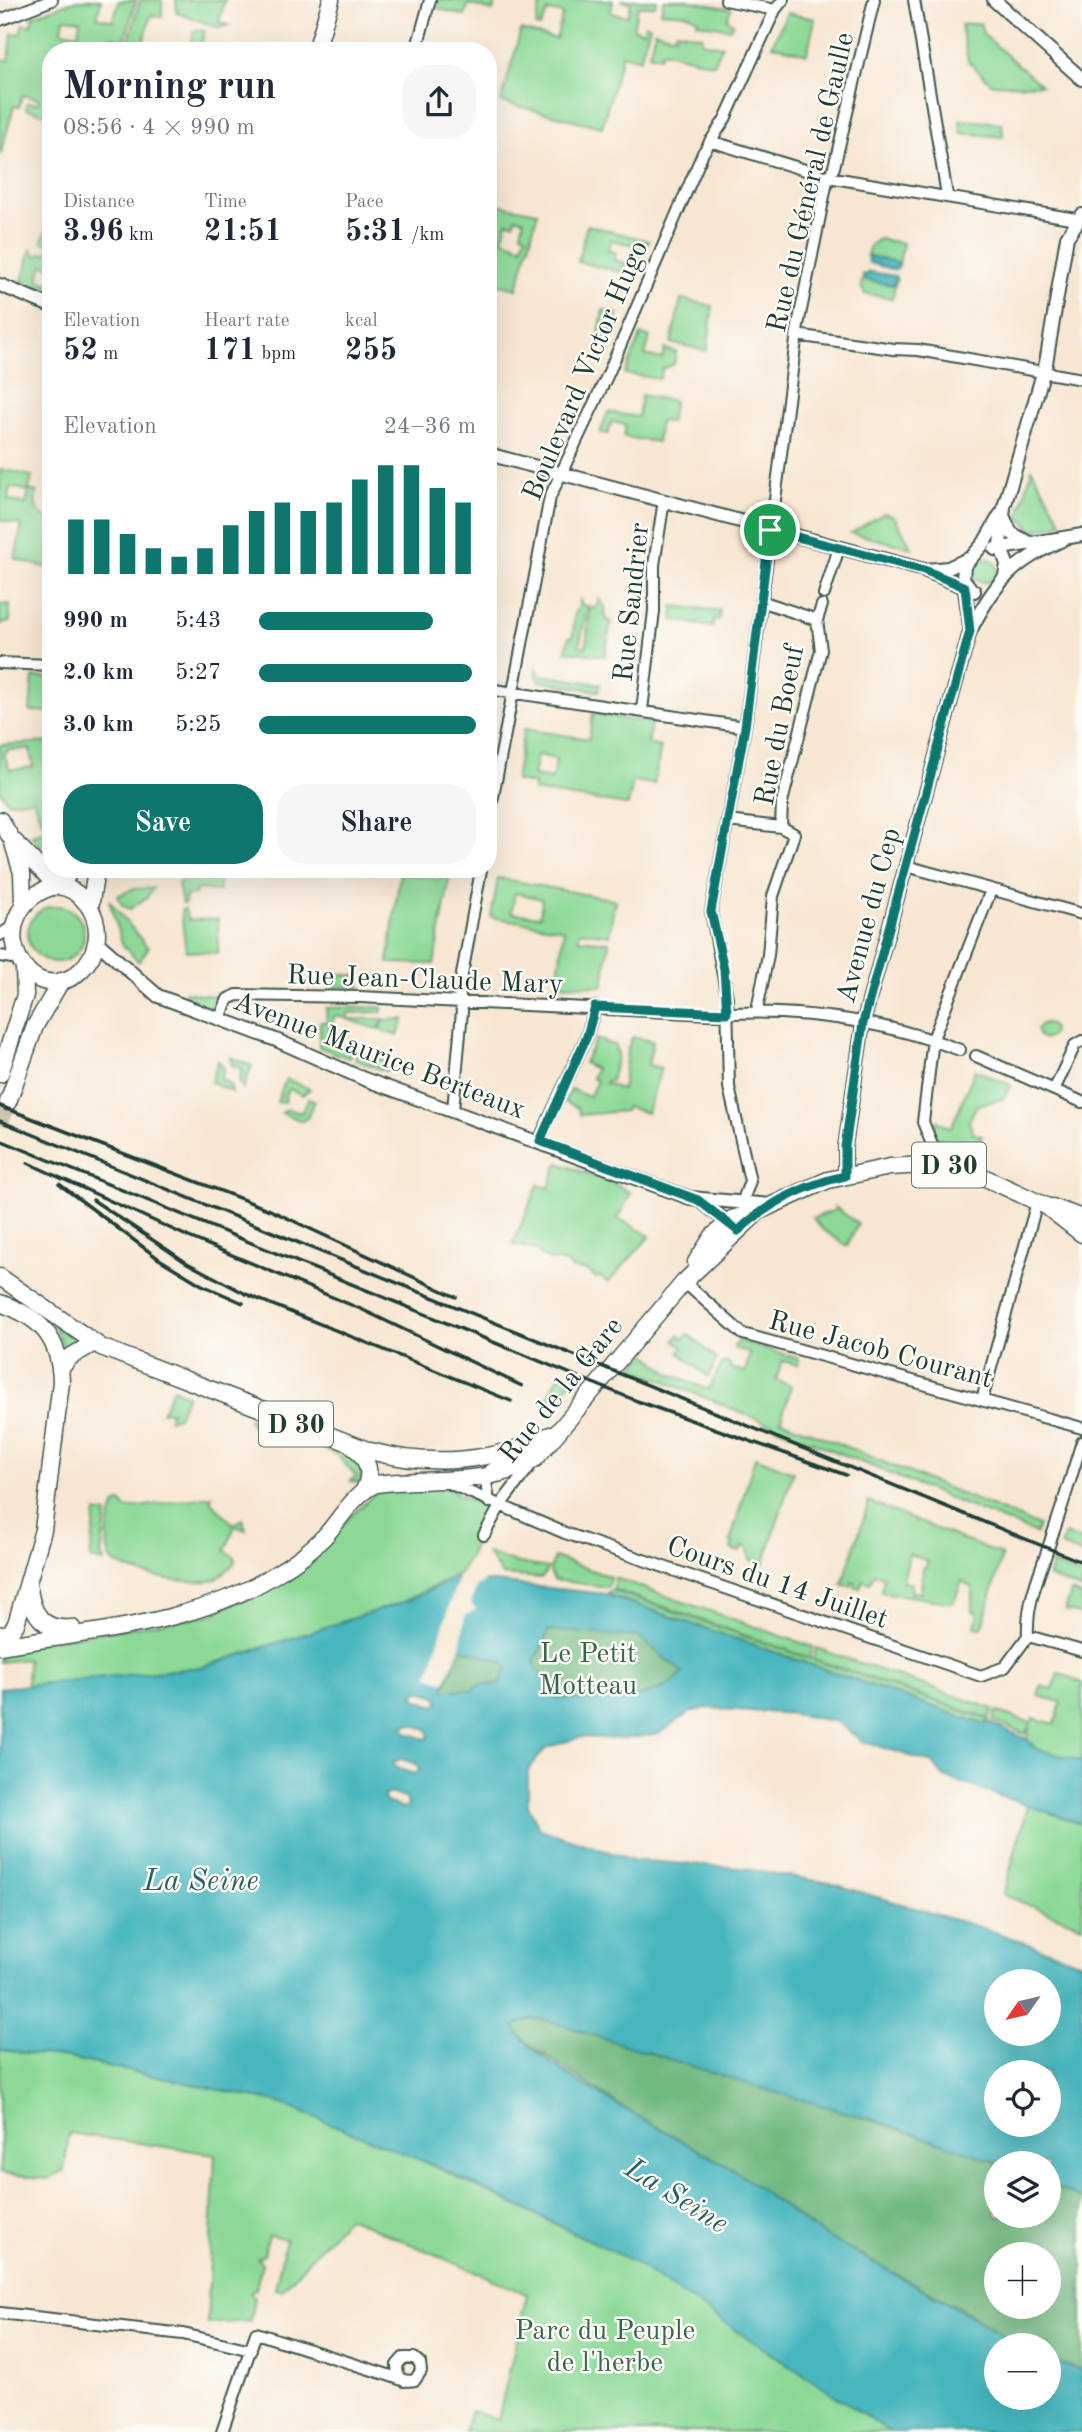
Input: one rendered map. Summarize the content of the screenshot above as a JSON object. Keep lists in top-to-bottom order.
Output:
{
  "streets": {
    "main road": ["D 30", "Rue de la Gare"],
    "street": [
      "Rue du Général de Gaulle",
      "Boulevard Victor Hugo",
      "Rue Sandrier",
      "Rue du Boeuf",
      "Avenue du Cep",
      "Rue Jean-Claude Mary",
      "Avenue Maurice Berteaux",
      "Rue Jacob Courant",
      "Cours du 14 Juillet"
    ]
  },
  "crossings": [
    ["Rue du Général de Gaulle", "Rue Jean-Claude Mary"],
    ["Rue du Général de Gaulle", "Avenue Maurice Berteaux"],
    ["Rue du Boeuf", "Rue Jean-Claude Mary"],
    ["Avenue du Cep", "Rue Jean-Claude Mary"],
    ["Avenue du Cep", "D 30"],
    ["Rue Jean-Claude Mary", "Avenue Maurice Berteaux"],
    ["Avenue Maurice Berteaux", "D 30"],
    ["Avenue Maurice Berteaux", "Rue de la Gare"],
    ["D 30", "Rue de la Gare"],
    ["D 30", "Cours du 14 Juillet"],
    ["Rue Jacob Courant", "Rue de la Gare"],
    ["Rue de la Gare", "Cours du 14 Juillet"]
  ],
  "water": ["La Seine"],
  "parks": ["Le Petit Motteau", "Parc du Peuple de l'herbe"],
  "north": "bottom left",
  "page": {
    "heading": ["Morning run", "08:56 · 4 × 990 m"],
    "stats": [
      ["Distance", "3.96 km"],
      ["Time", "21:51"],
      ["Pace", "5:31 /km"],
      ["Elevation", "52 m"],
      ["Heart rate", "171 bpm"],
      ["kcal", "255"]
    ],
    "chart": ["Elevation", "24–36 m"],
    "list": [
      {
        "name": "990 m",
        "note": "5:43"
      },
      {
        "name": "2.0 km",
        "note": "5:27"
      },
      {
        "name": "3.0 km",
        "note": "5:25"
      }
    ],
    "buttons": ["Save", "Share"],
    "map_buttons": ["+", "−"]
  }
}
